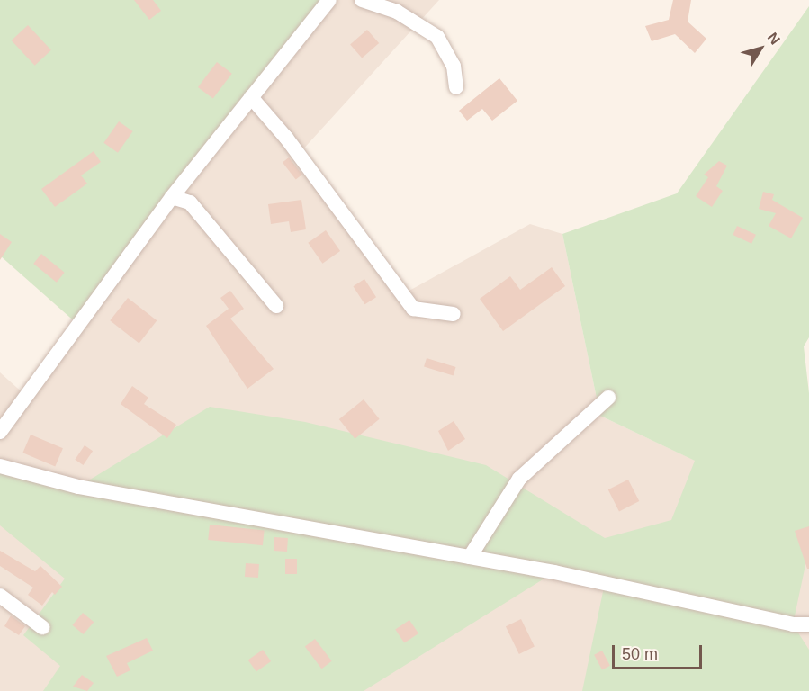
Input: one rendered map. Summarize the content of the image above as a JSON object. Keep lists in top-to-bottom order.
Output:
{
  "scale_bar": "50 m",
  "north": "top right"
}
